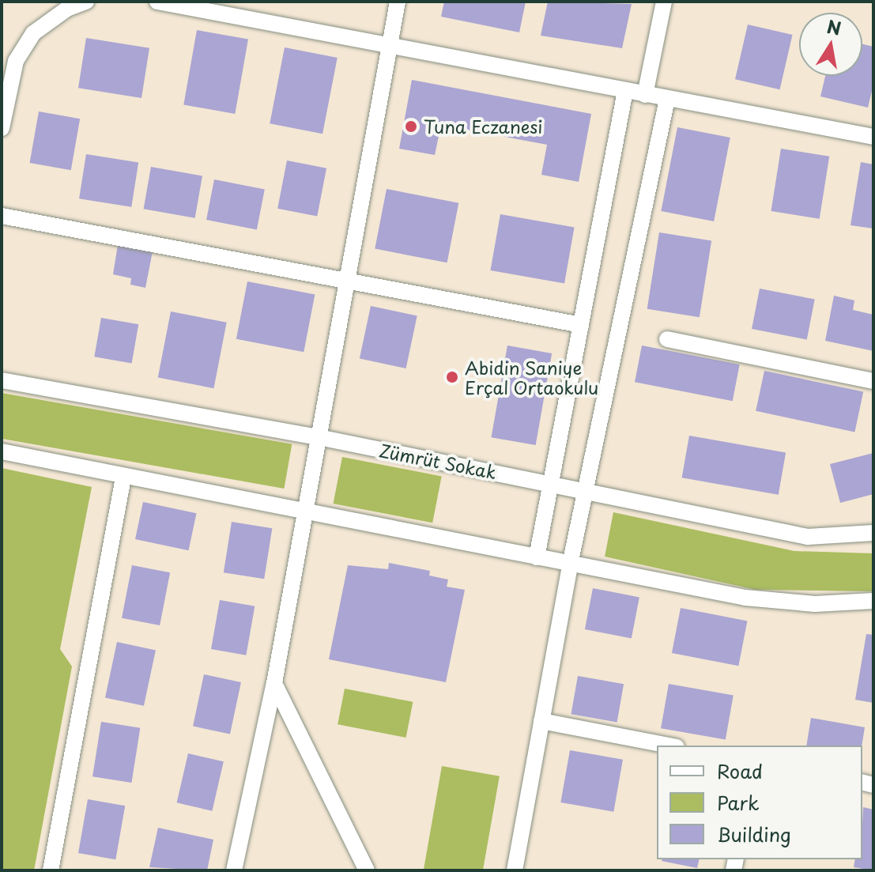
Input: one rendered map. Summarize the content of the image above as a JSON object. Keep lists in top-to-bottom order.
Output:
{
  "streets": {
    "street": ["Zümrüt Sokak"]
  },
  "places": ["Tuna Eczanesi", "Abidin Saniye Erçal Ortaokulu"],
  "legend": ["Road", "Park", "Building"],
  "north": "top"
}
